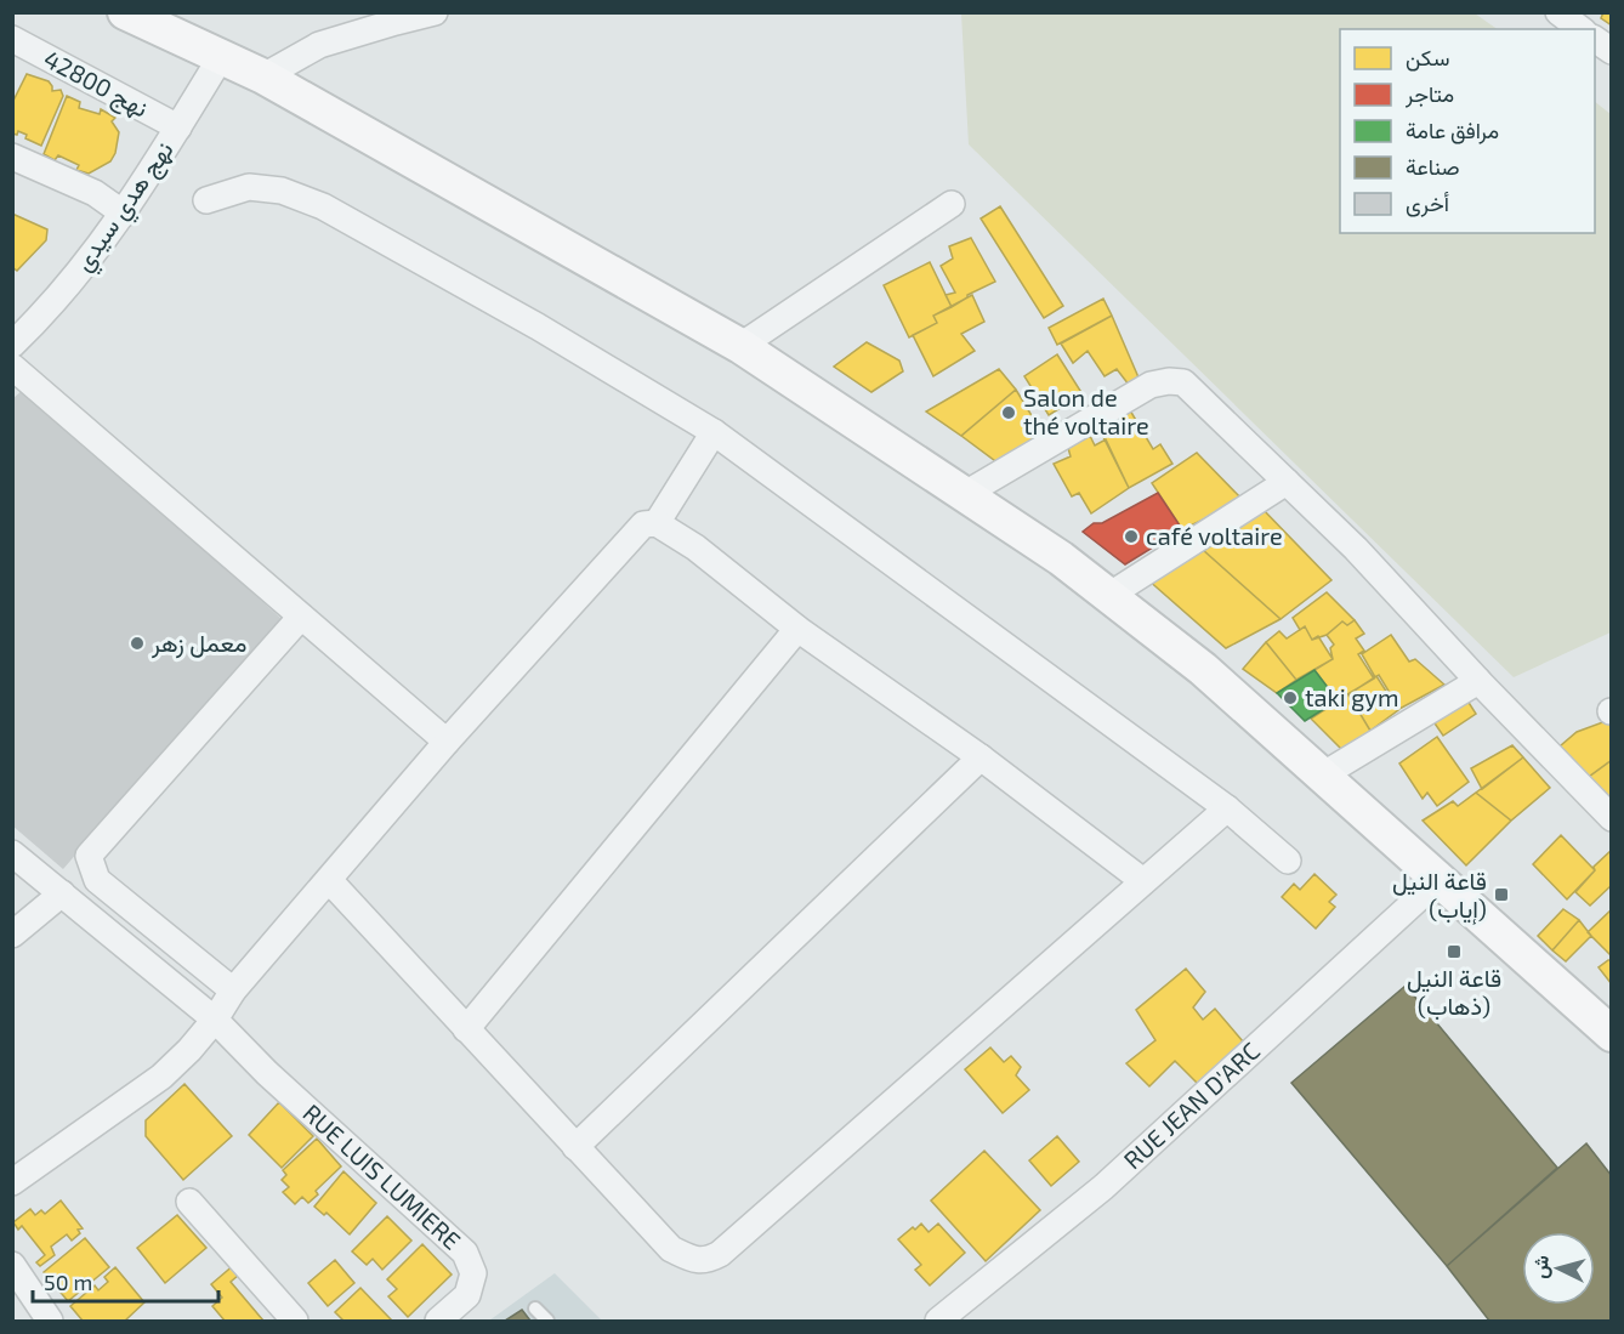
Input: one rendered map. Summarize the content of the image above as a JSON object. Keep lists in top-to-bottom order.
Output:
{
  "streets": {
    "street": [
      "نهج 42800",
      "نهج هدي سيدي",
      "RUE JEAN D'ARC",
      "RUE LUIS LUMIERE"
    ]
  },
  "crossings": [
    ["نهج 42800", "نهج هدي سيدي"]
  ],
  "places": {
    "other": [
      "Salon de thé voltaire",
      "café voltaire",
      "معمل زهر",
      "taki gym"
    ],
    "transit": ["قاعة النيل (إياب)", "قاعة النيل (ذهاب)"]
  },
  "legend": [
    "سكن",
    "متاجر",
    "مرافق عامة",
    "صناعة",
    "أخرى"
  ],
  "scale_bar": "50 m",
  "north": "left"
}
